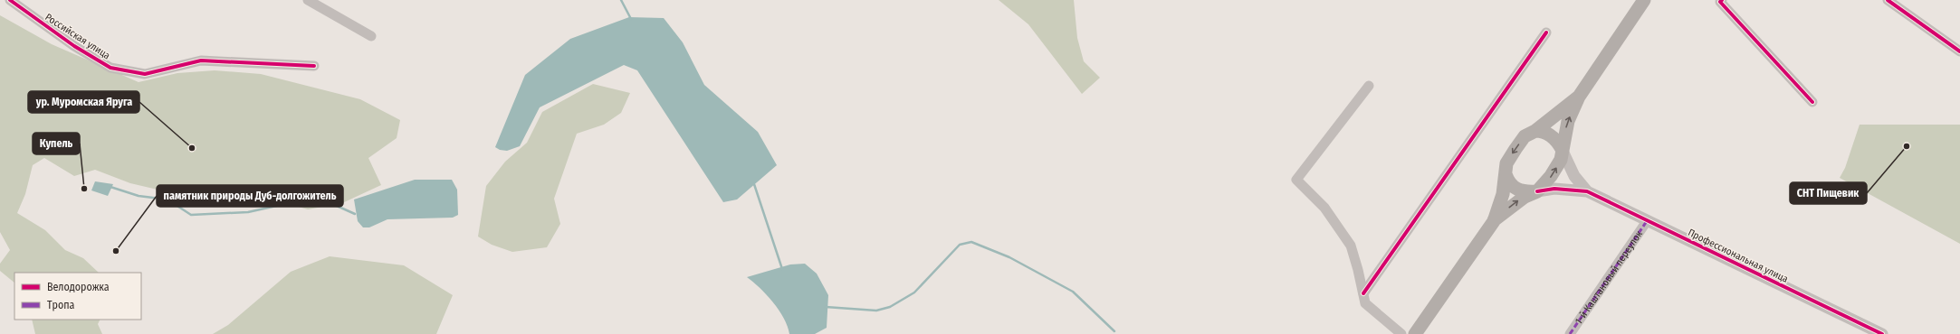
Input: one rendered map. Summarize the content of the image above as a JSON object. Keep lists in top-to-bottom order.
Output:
{
  "streets": {
    "street": ["Российская улица", "Профессиональная улица", "1-й Каштановый переулок"]
  },
  "crossings": [
    ["Профессиональная улица", "1-й Каштановый переулок"]
  ],
  "places": [
    "СНТ Пищевик",
    "ур. Муромская Яруга",
    "Купель",
    "памятник природы Дуб-долгожитель"
  ],
  "legend": ["Велодорожка", "Тропа"]
}
